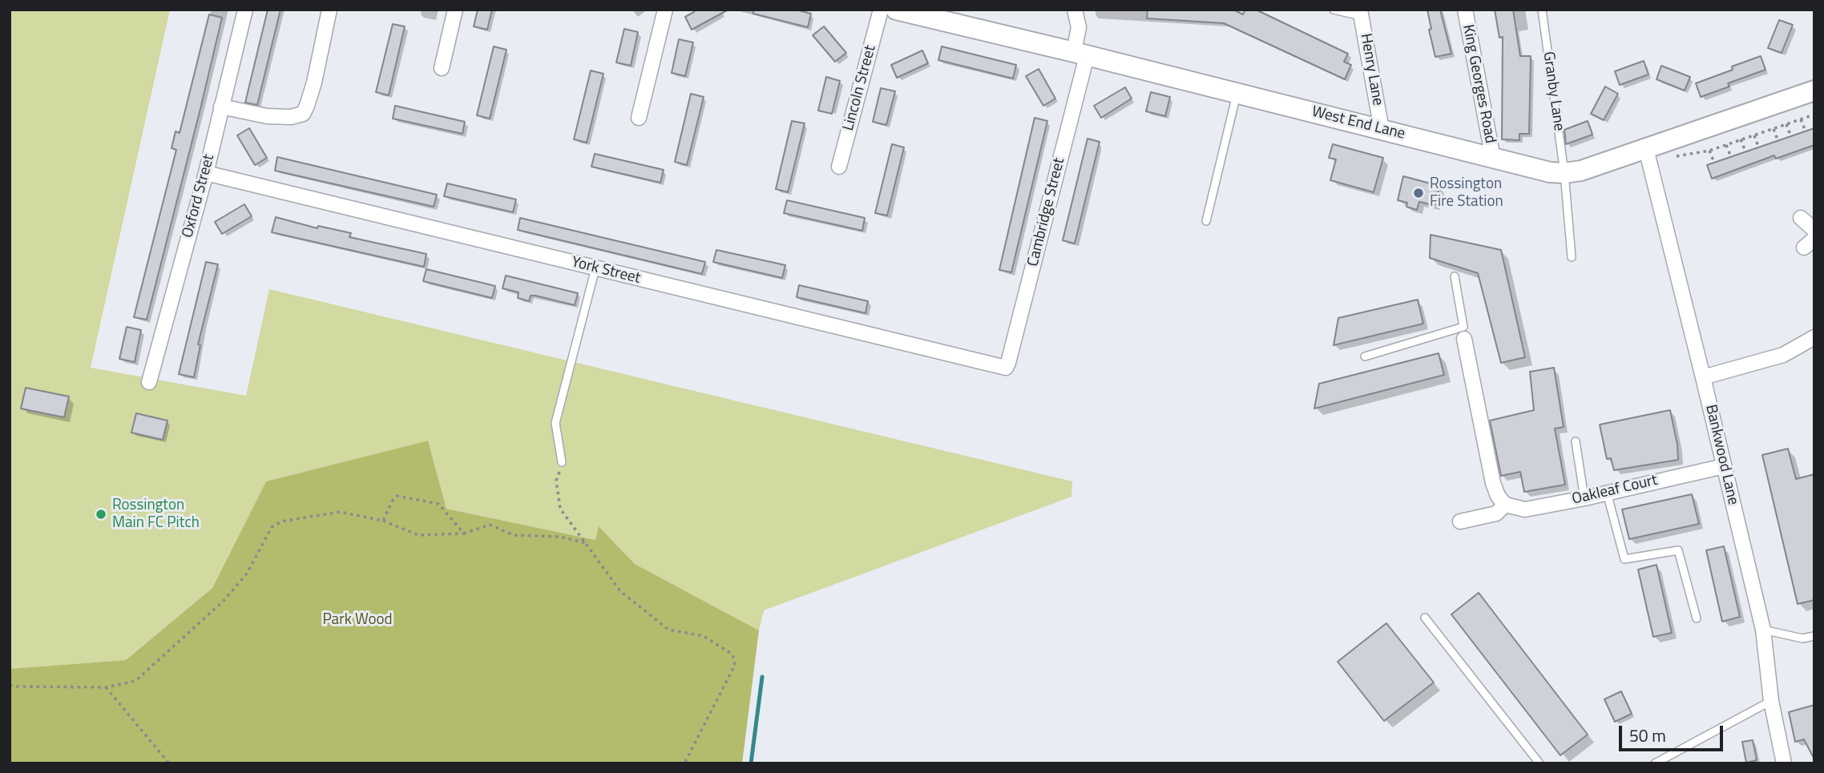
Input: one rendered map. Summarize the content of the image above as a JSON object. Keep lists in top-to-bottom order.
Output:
{
  "streets": {
    "street": [
      "Henry Lane",
      "King Georges Road",
      "Lincoln Street",
      "West End Lane",
      "Oxford Street",
      "Cambridge Street",
      "York Street",
      "Bankwood Lane",
      "Oakleaf Court"
    ],
    "lane": ["Granby Lane"]
  },
  "crossings": [
    ["Henry Lane", "West End Lane"],
    ["King Georges Road", "West End Lane"],
    ["Granby Lane", "West End Lane"],
    ["West End Lane", "Cambridge Street"],
    ["West End Lane", "Bankwood Lane"],
    ["Oxford Street", "York Street"],
    ["Cambridge Street", "York Street"],
    ["Bankwood Lane", "Oakleaf Court"]
  ],
  "parks": ["Park Wood"],
  "places": ["Rossington Fire Station", "Rossington Main FC Pitch"],
  "scale_bar": "50 m"
}
